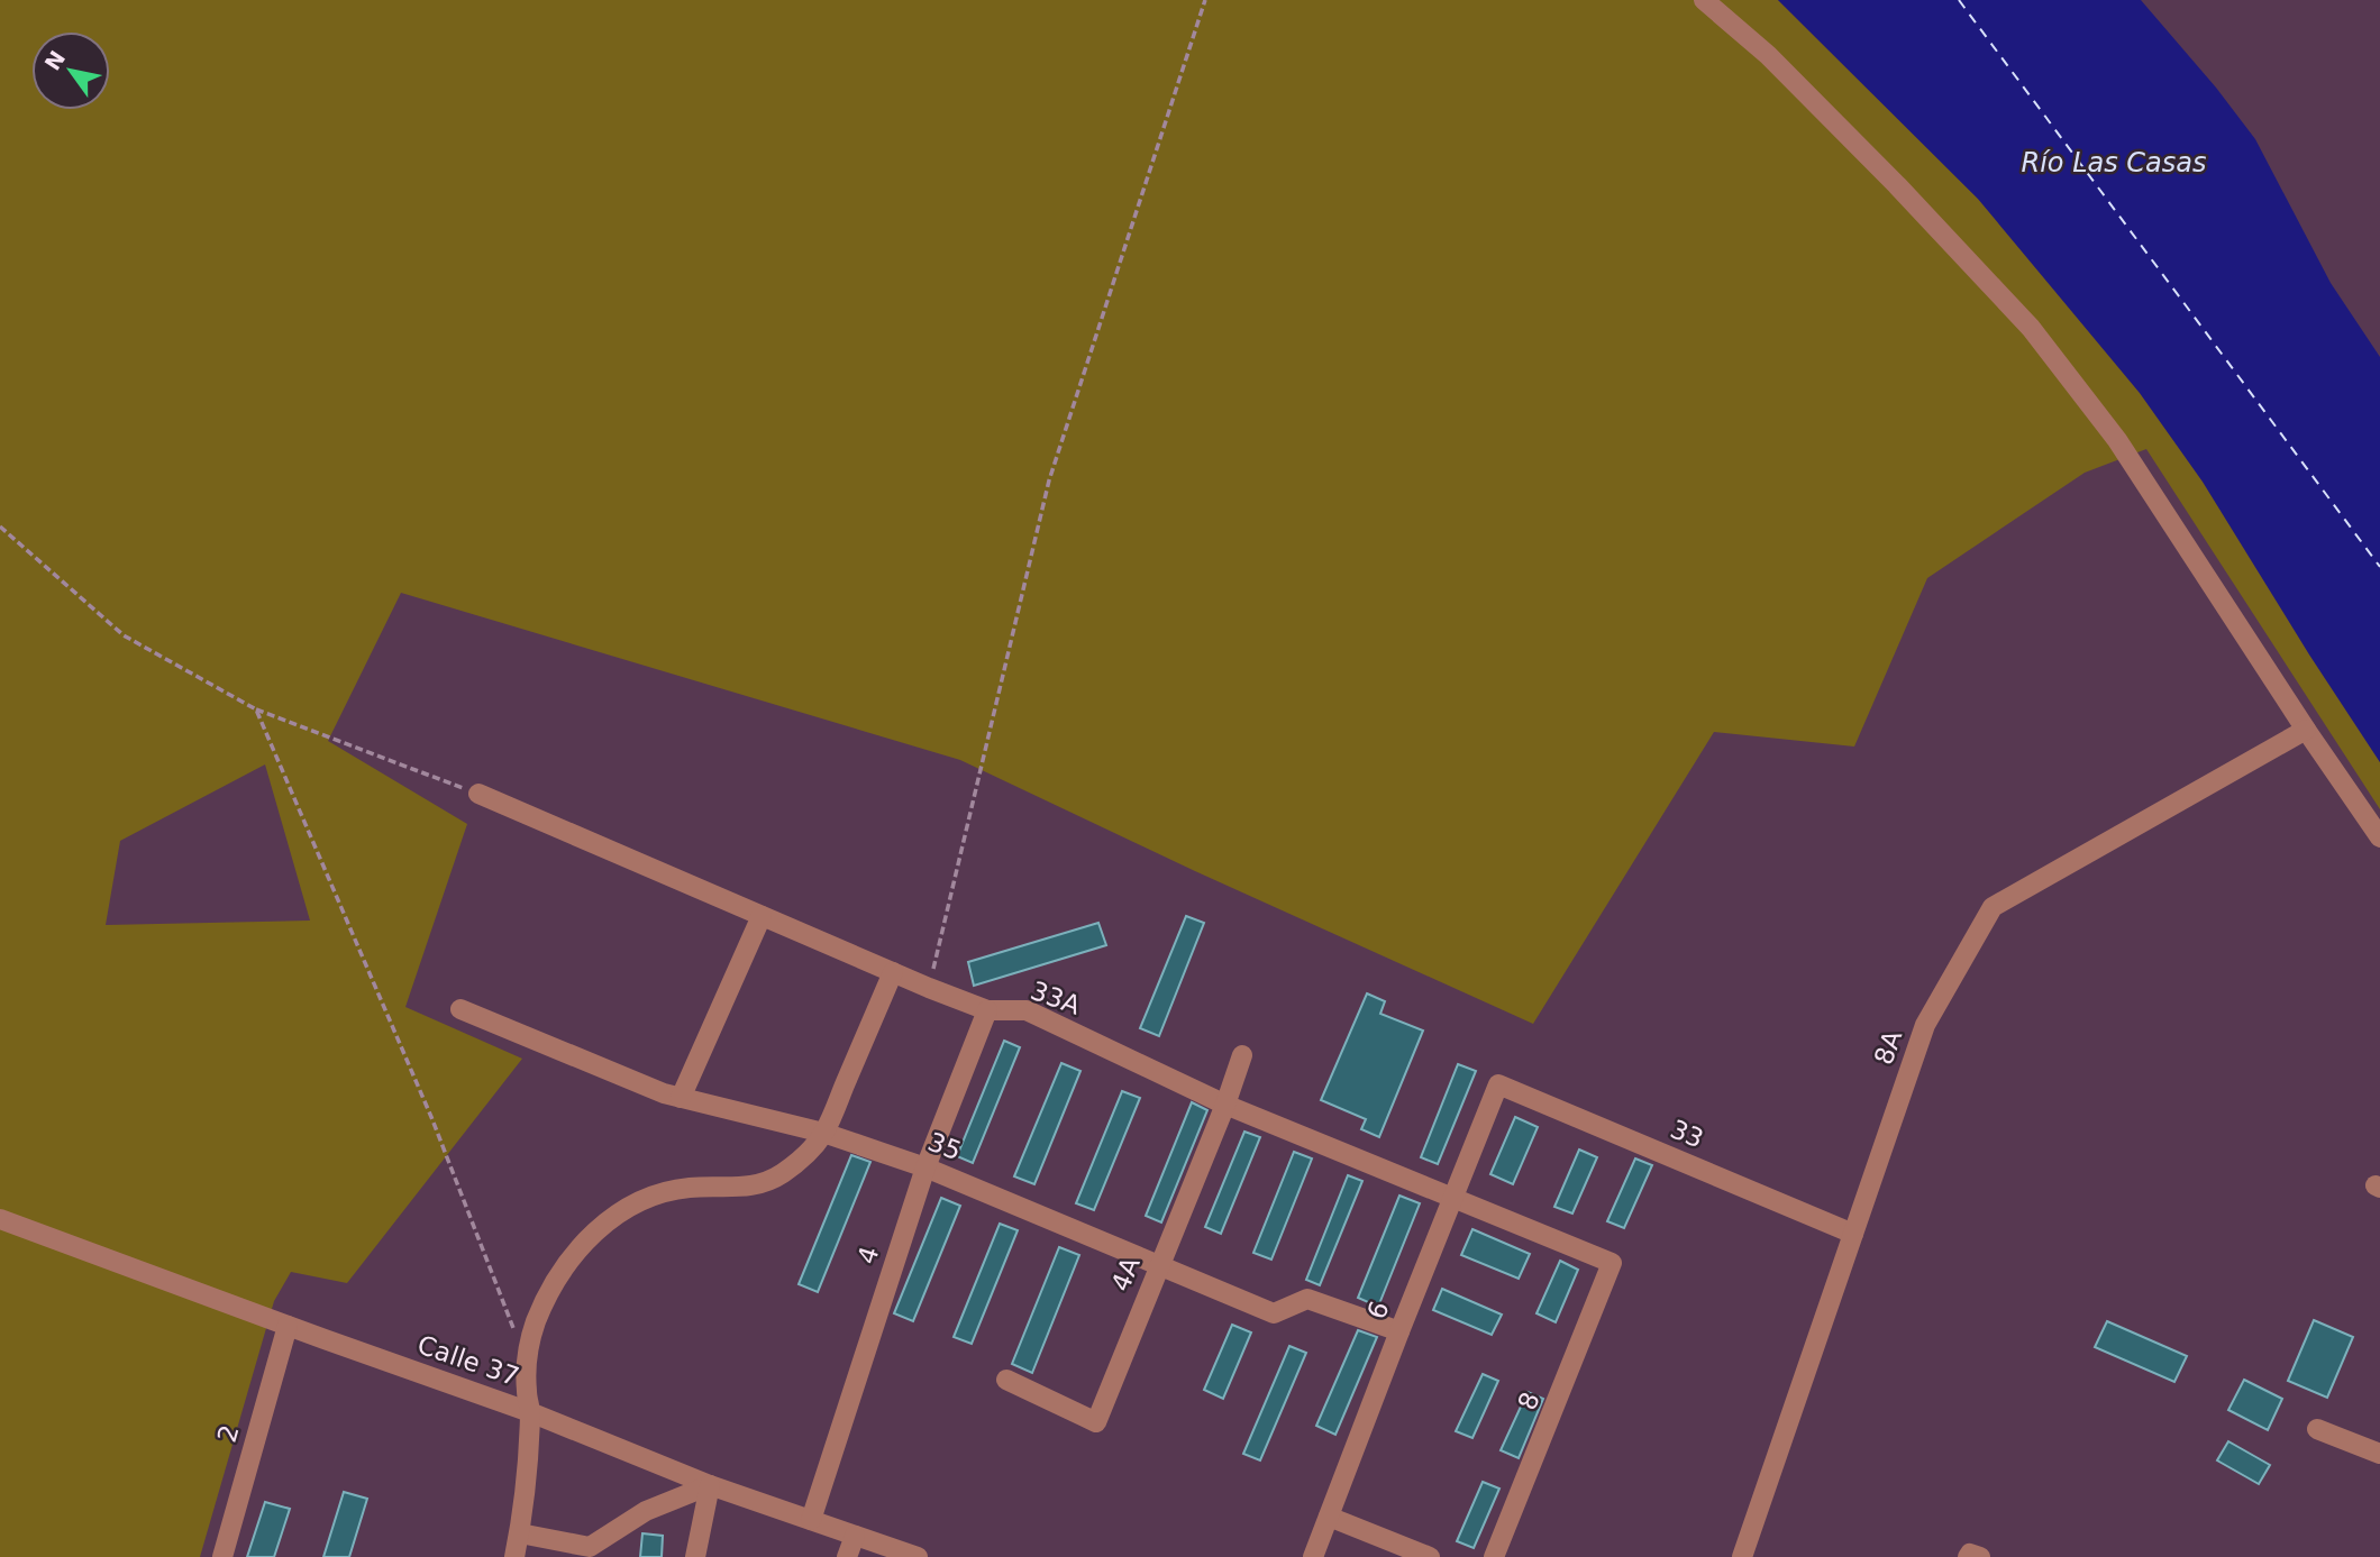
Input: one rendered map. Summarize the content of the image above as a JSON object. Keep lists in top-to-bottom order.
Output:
{
  "streets": {
    "street": [
      "33A",
      "8A",
      "33",
      "35",
      "4",
      "4A",
      "6",
      "Calle 37",
      "8",
      "2"
    ]
  },
  "crossings": [
    ["33A", "4"],
    ["33A", "4A"],
    ["33A", "6"],
    ["33A", "8"],
    ["8A", "33"],
    ["33", "6"],
    ["35", "4"],
    ["35", "4A"],
    ["35", "6"],
    ["4", "Calle 37"],
    ["Calle 37", "2"]
  ],
  "water": ["Río Las Casas"],
  "north": "top left"
}
